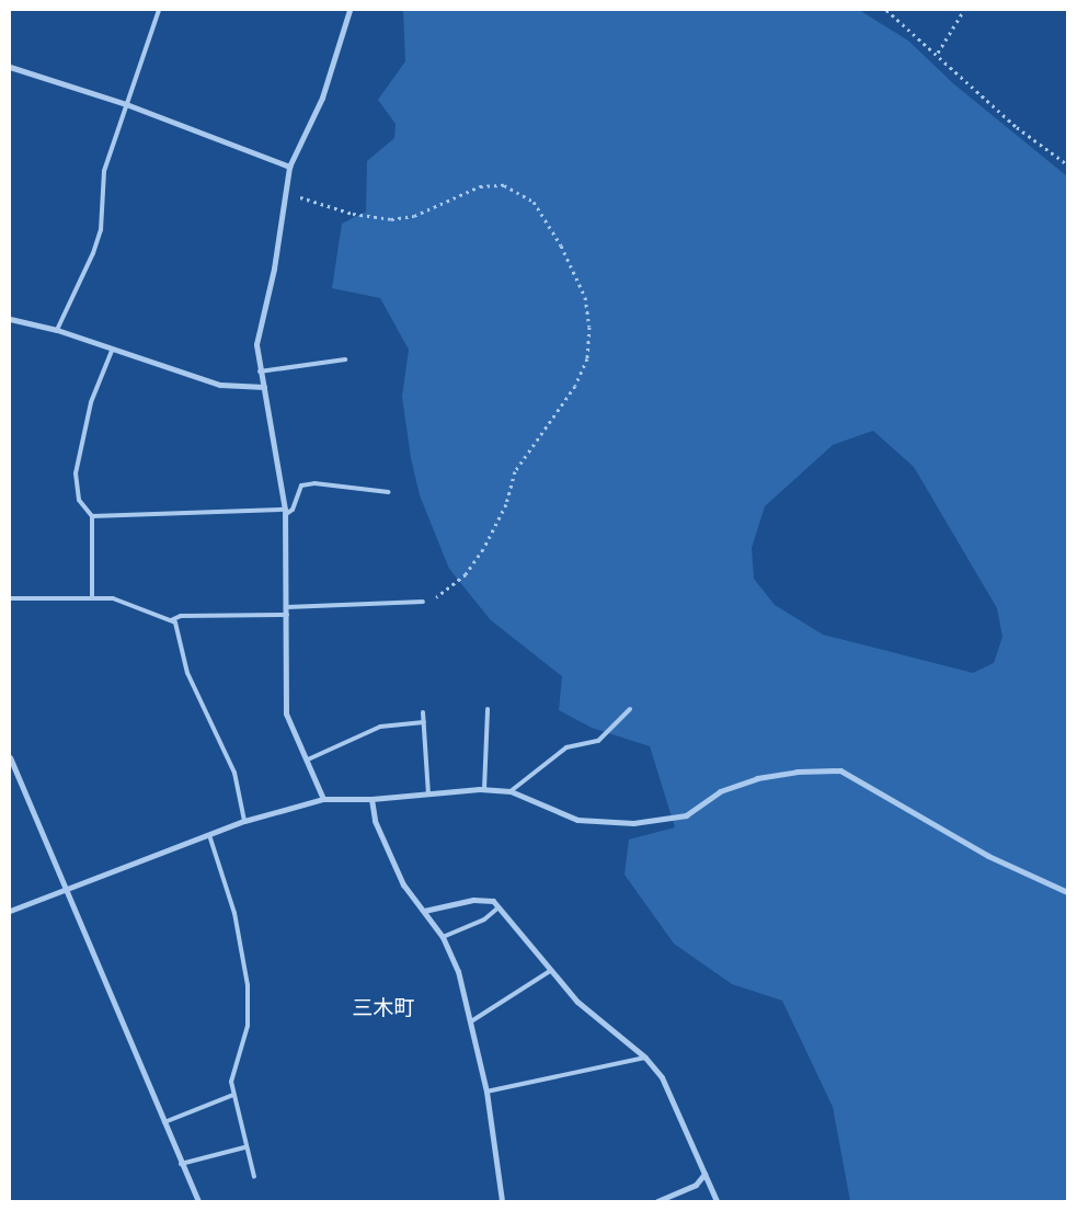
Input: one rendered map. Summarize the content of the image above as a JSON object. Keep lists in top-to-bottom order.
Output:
{
  "districts": ["三木町"]
}
